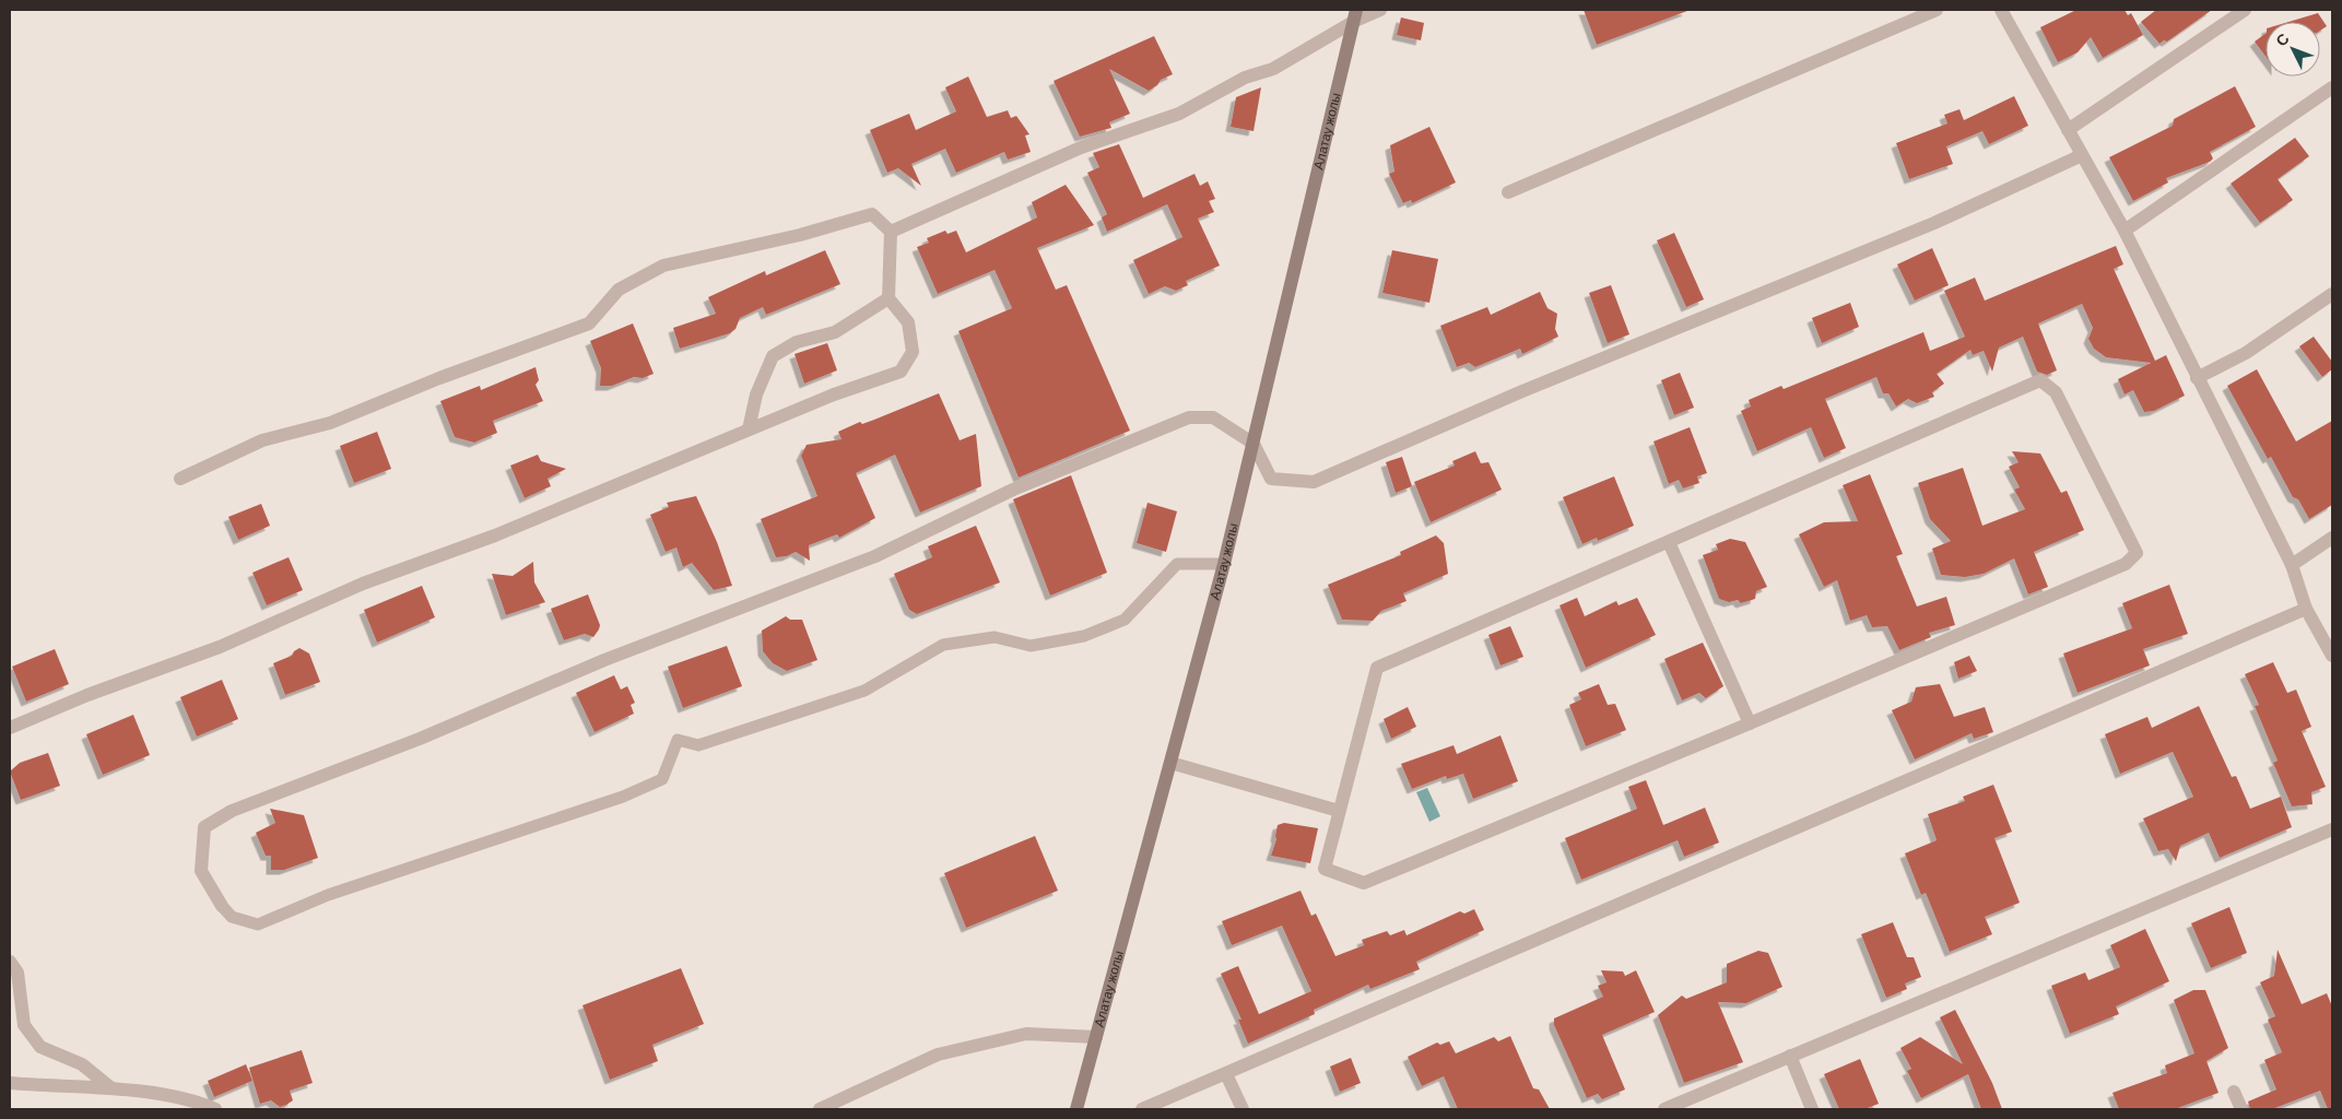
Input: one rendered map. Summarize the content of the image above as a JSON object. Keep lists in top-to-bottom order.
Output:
{
  "streets": {
    "main road": ["Алатау жолы"]
  },
  "north": "top left"
}
